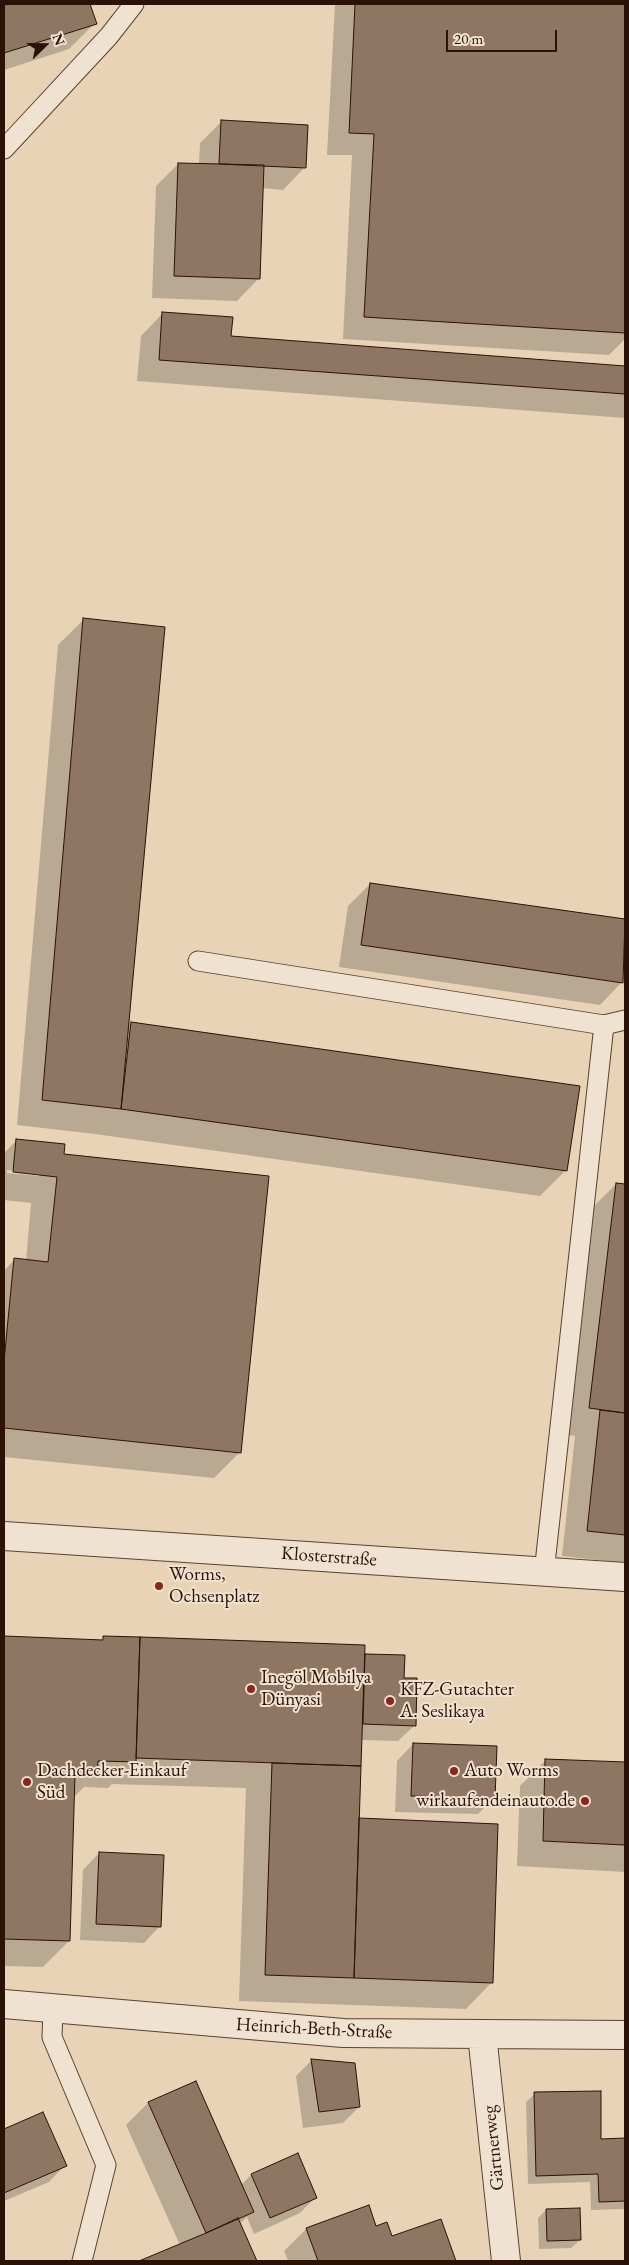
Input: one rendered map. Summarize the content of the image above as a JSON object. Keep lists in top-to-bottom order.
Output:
{
  "streets": {
    "street": ["Klosterstraße", "Heinrich-Beth-Straße", "Gärtnerweg"]
  },
  "crossings": [
    ["Heinrich-Beth-Straße", "Gärtnerweg"]
  ],
  "places": [
    "Worms, Ochsenplatz",
    "Inegöl Mobilya Dünyasi",
    "KFZ-Gutachter A. Seslikaya",
    "Auto Worms",
    "Dachdecker-Einkauf Süd",
    "wirkaufendeinauto.de"
  ],
  "scale_bar": "20 m",
  "north": "right"
}
